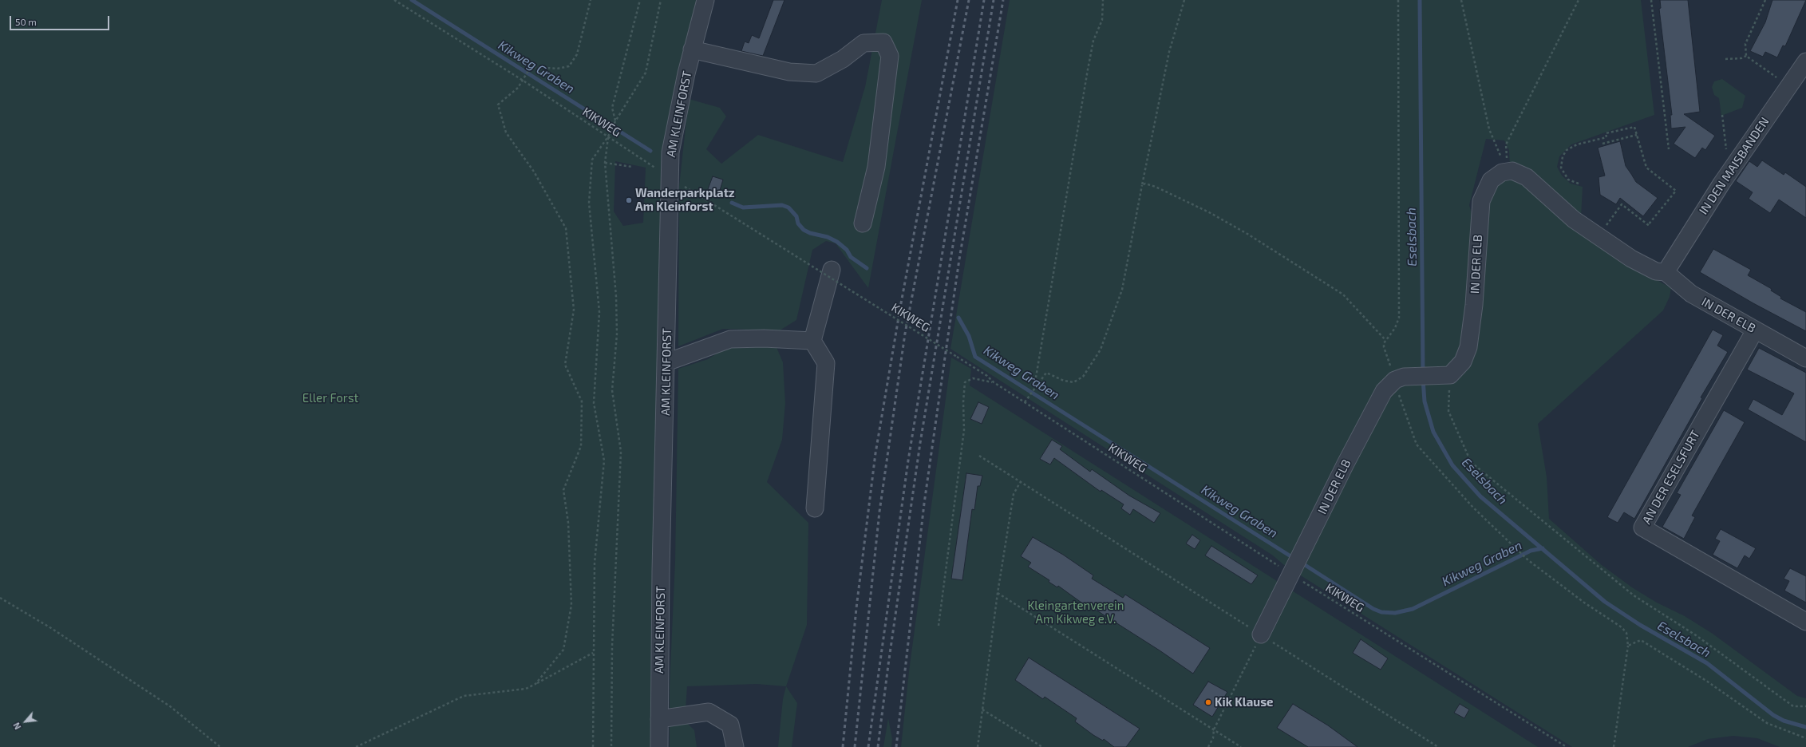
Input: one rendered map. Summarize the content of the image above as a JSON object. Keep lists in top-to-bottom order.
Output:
{
  "streets": {
    "street": [
      "AM KLEINFORST",
      "IN DEN MAISBANDEN",
      "IN DER ELB",
      "AN DER ESELSFURT"
    ],
    "path": ["KIKWEG"]
  },
  "crossings": [
    ["AM KLEINFORST", "KIKWEG"],
    ["KIKWEG", "IN DER ELB"],
    ["IN DEN MAISBANDEN", "IN DER ELB"],
    ["IN DER ELB", "AN DER ESELSFURT"]
  ],
  "water": ["Kikweg Graben", "Eselsbach"],
  "parks": ["Eller Forst", "Kleingartenverein Am Kikweg e.V."],
  "places": ["Wanderparkplatz Am Kleinforst", "Kik Klause"],
  "scale_bar": "50 m",
  "north": "bottom left"
}
